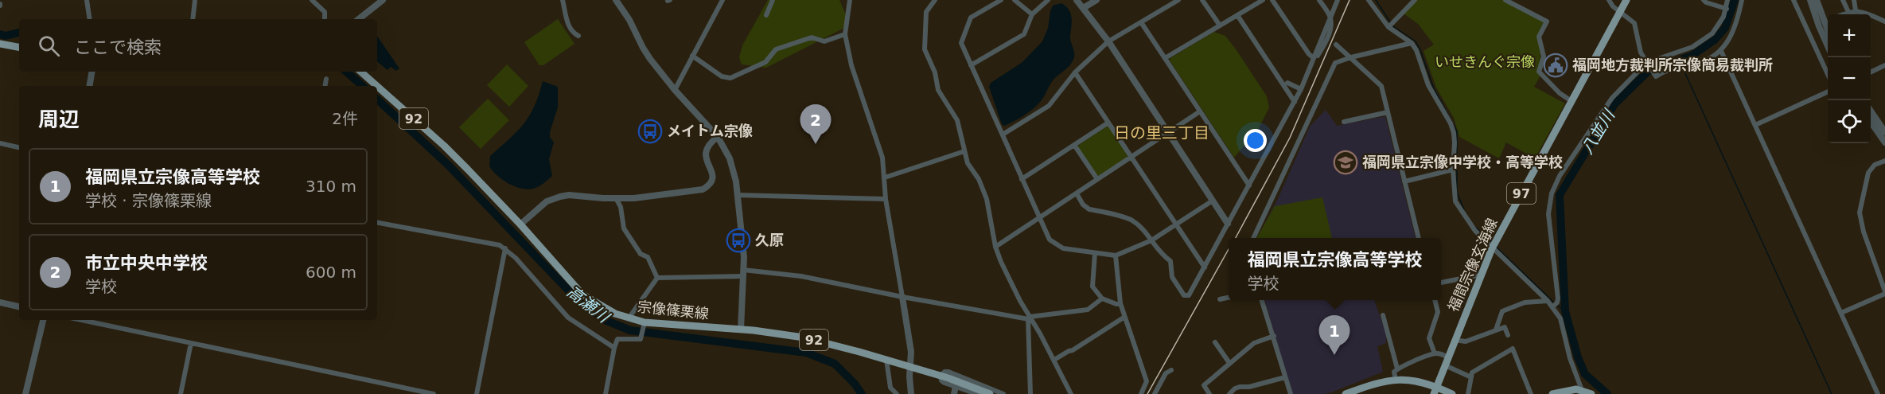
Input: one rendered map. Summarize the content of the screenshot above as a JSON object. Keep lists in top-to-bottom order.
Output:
{
  "streets": {
    "main road": [
      "92",
      "97",
      "福間宗像玄海線",
      "宗像篠栗線"
    ]
  },
  "districts": ["日の里三丁目"],
  "water": ["八並川", "高瀬川"],
  "parks": ["いせきんぐ宗像"],
  "places": {
    "public building": ["福岡地方裁判所宗像簡易裁判所"],
    "bus stop": ["メイトム宗像", "久原"],
    "school or university": ["福岡県立宗像中学校・高等学校"]
  },
  "page": {
    "map_buttons": ["+", "−"],
    "search": "ここで検索",
    "heading": ["周辺", "2件"],
    "pins": ["2", "1"],
    "list": [
      {
        "mark": "1",
        "name": "福岡県立宗像高等学校",
        "note": "学校 · 宗像篠栗線",
        "value": "310 m"
      },
      {
        "mark": "2",
        "name": "市立中央中学校",
        "note": "学校",
        "value": "600 m"
      }
    ],
    "popup": ["福岡県立宗像高等学校", "学校"]
  }
}
